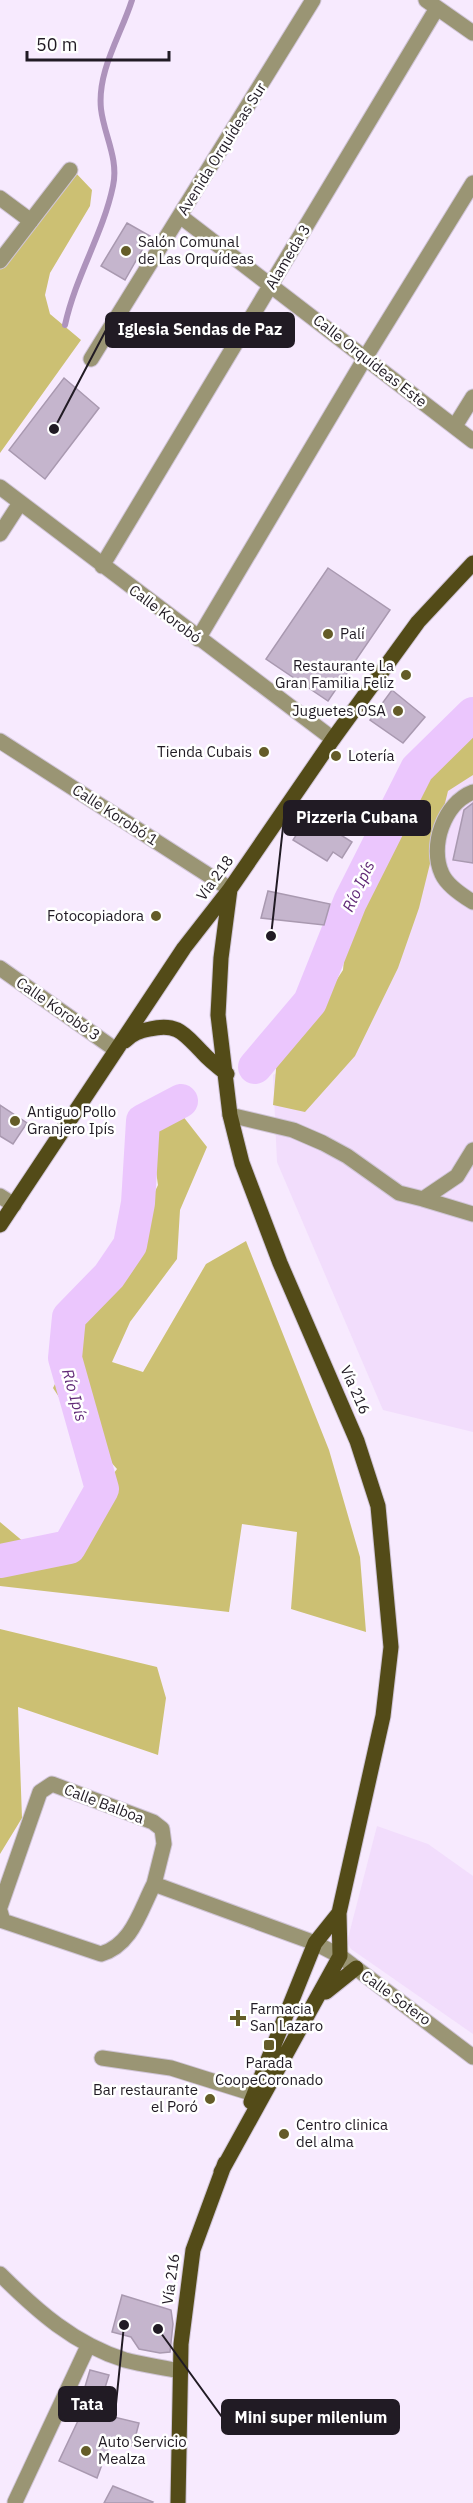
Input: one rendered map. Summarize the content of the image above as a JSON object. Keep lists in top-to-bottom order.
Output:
{
  "streets": {
    "main road": ["Vía 218", "Vía 216"],
    "street": [
      "Avenida Orquídeas Sur",
      "Alameda 3",
      "Calle Orquídeas Este",
      "Calle Korobó",
      "Calle Korobó 1",
      "Calle Korobó 3",
      "Calle Balboa",
      "Calle Sotero"
    ]
  },
  "crossings": [
    ["Avenida Orquídeas Sur", "Calle Orquídeas Este"],
    ["Alameda 3", "Calle Orquídeas Este"],
    ["Alameda 3", "Calle Korobó"],
    ["Calle Korobó", "Vía 218"],
    ["Calle Korobó 1", "Vía 218"],
    ["Calle Korobó 1", "Vía 216"],
    ["Vía 218", "Calle Korobó 3"],
    ["Vía 218", "Vía 216"],
    ["Vía 216", "Calle Sotero"]
  ],
  "water": ["Río Ipís"],
  "places": {
    "other": [
      "Salón Comunal de Las Orquídeas",
      "Iglesia Sendas de Paz",
      "Palí",
      "Restaurante La Gran Familia Feliz",
      "Juguetes OSA",
      "Tienda Cubais",
      "Lotería",
      "Fotocopiadora",
      "Pizzeria Cubana",
      "Antiguo Pollo Granjero Ipís",
      "Bar restaurante el Poró",
      "Centro clinica del alma",
      "Tata",
      "Mini super milenium",
      "Auto Servicio Mealza"
    ],
    "health": ["Farmacia San Lazaro"],
    "transit": ["Parada CoopeCoronado"]
  },
  "scale_bar": "50 m"
}
